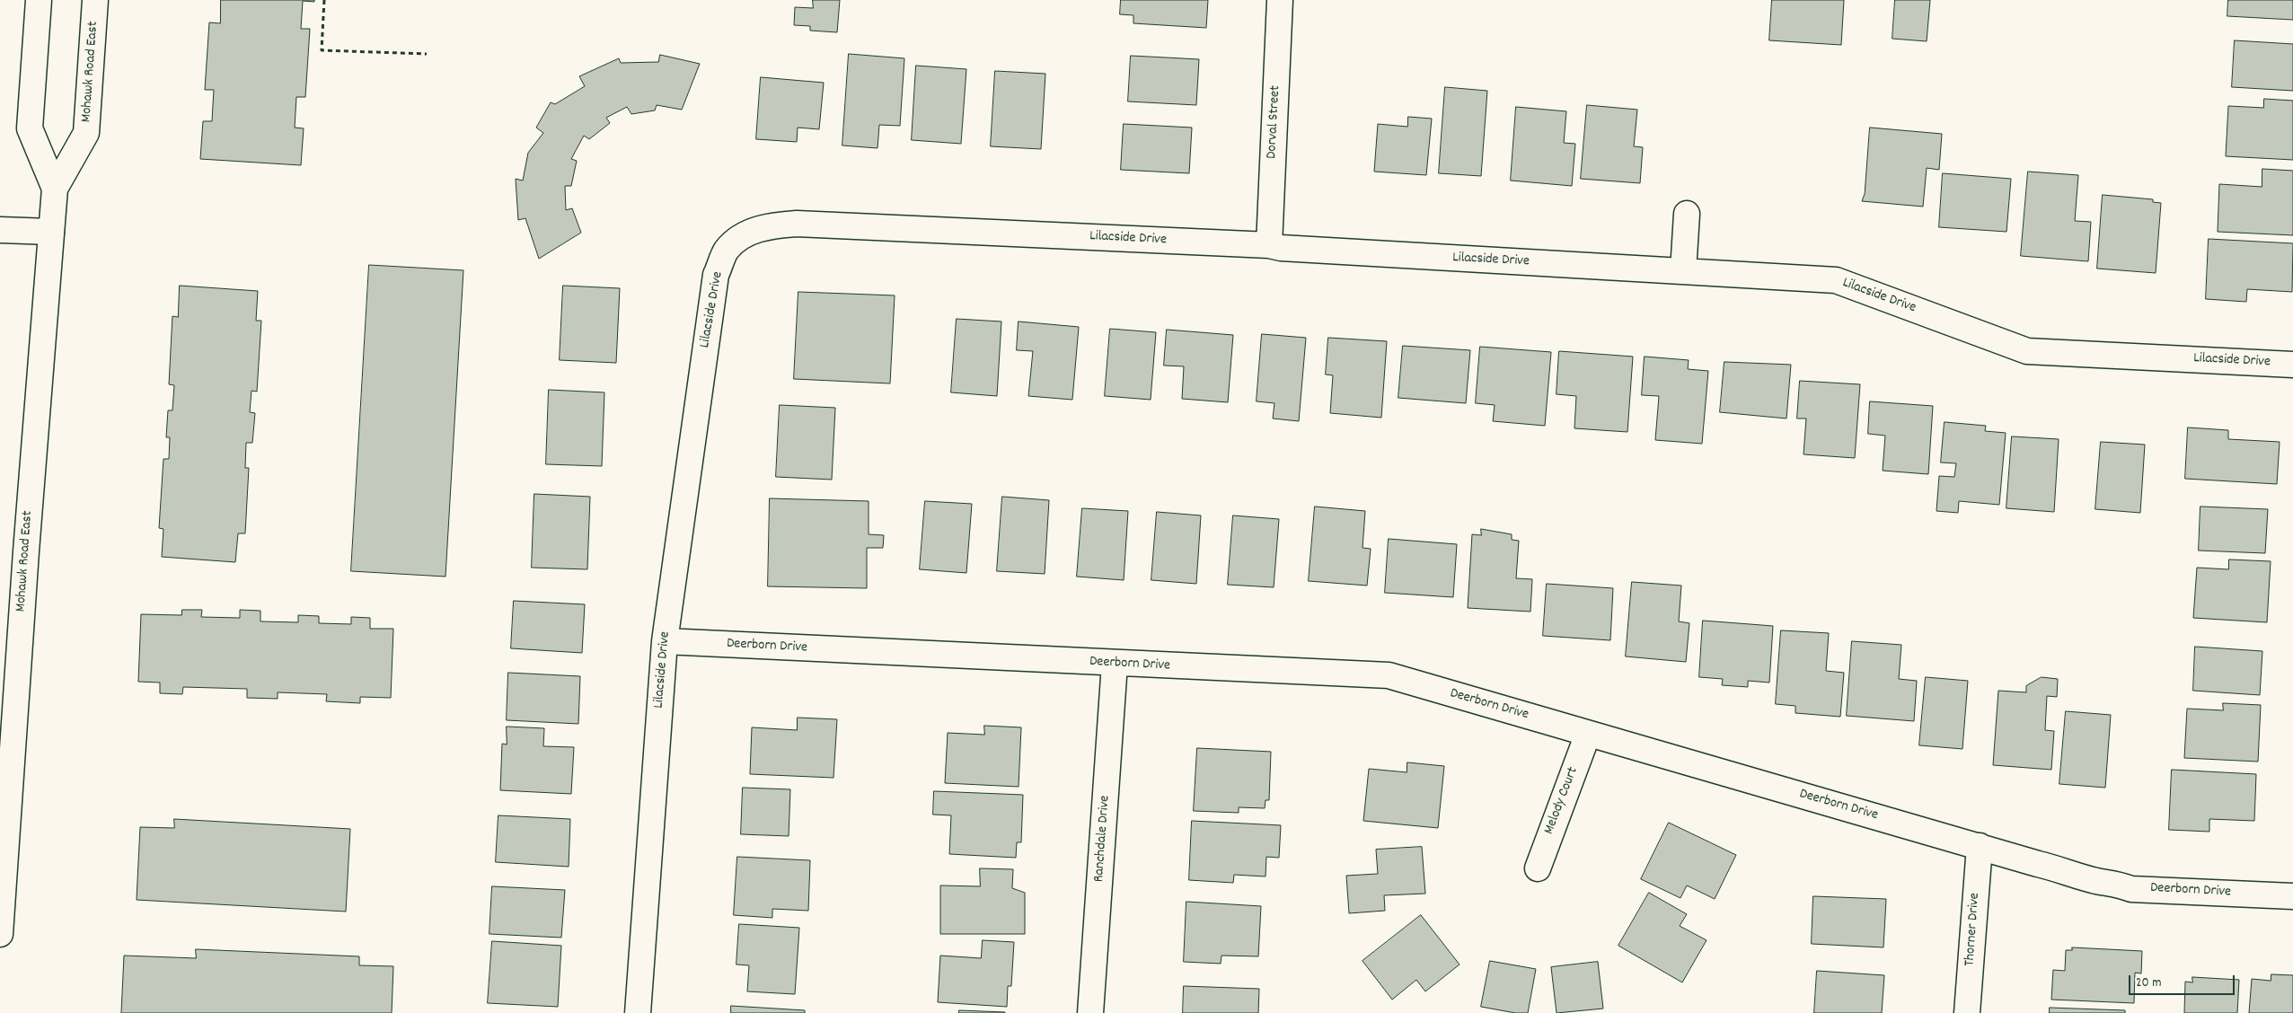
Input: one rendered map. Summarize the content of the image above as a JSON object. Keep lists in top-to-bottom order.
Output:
{
  "streets": {
    "street": [
      "Mohawk Road East",
      "Dorval Street",
      "Lilacside Drive",
      "Deerborn Drive",
      "Melody Court",
      "Ranchdale Drive",
      "Thorner Drive"
    ]
  },
  "crossings": [
    ["Dorval Street", "Lilacside Drive"],
    ["Lilacside Drive", "Deerborn Drive"],
    ["Deerborn Drive", "Melody Court"],
    ["Deerborn Drive", "Ranchdale Drive"],
    ["Deerborn Drive", "Thorner Drive"]
  ],
  "scale_bar": "20 m"
}
